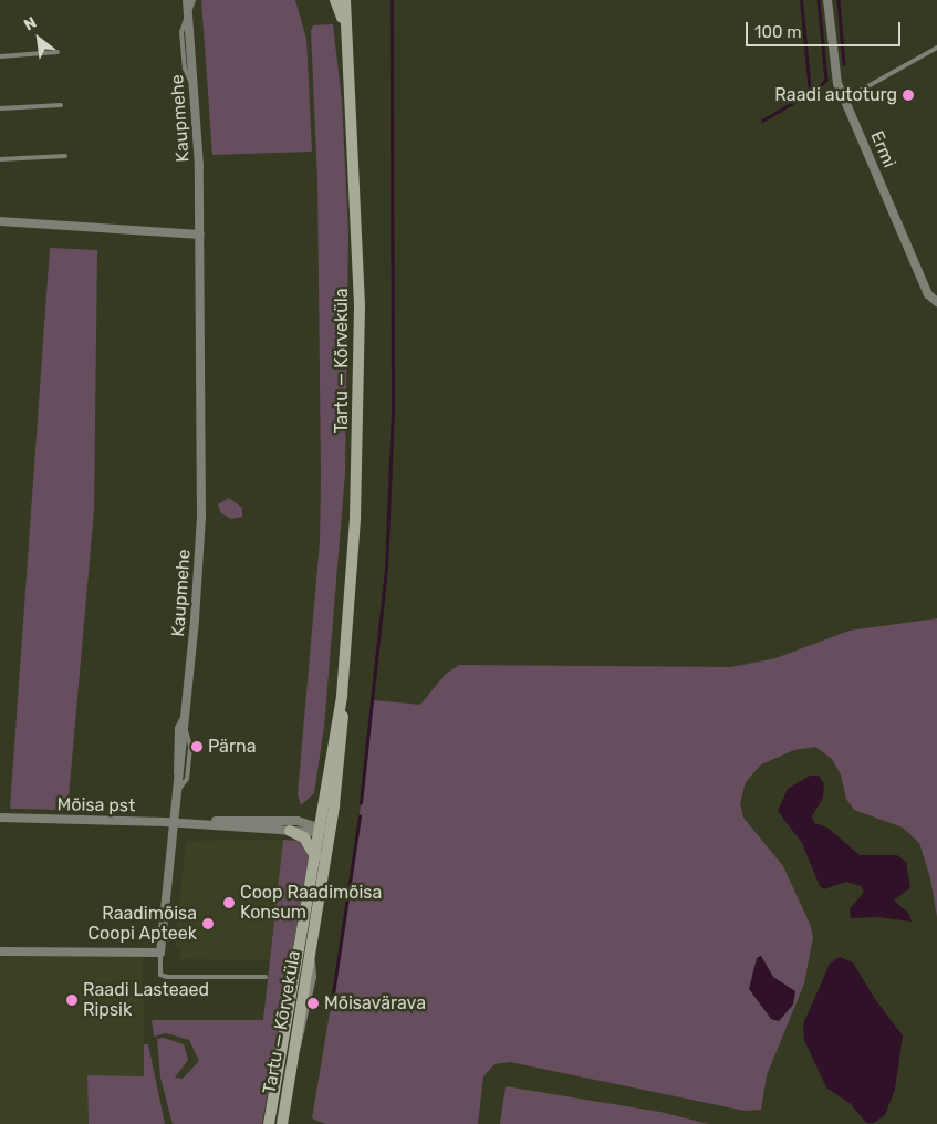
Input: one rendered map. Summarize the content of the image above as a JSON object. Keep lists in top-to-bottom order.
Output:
{
  "streets": {
    "main road": ["Tartu — Kõrveküla"],
    "street": ["Kaupmehe", "Ermi", "Mõisa pst"]
  },
  "crossings": [
    ["Kaupmehe", "Mõisa pst"],
    ["Tartu — Kõrveküla", "Mõisa pst"]
  ],
  "places": [
    "Raadi autoturg",
    "Pärna",
    "Coop Raadimõisa Konsum",
    "Raadimõisa Coopi Apteek",
    "Raadi Lasteaed Ripsik",
    "Mõisavärava"
  ],
  "scale_bar": "100 m",
  "north": "top left"
}
